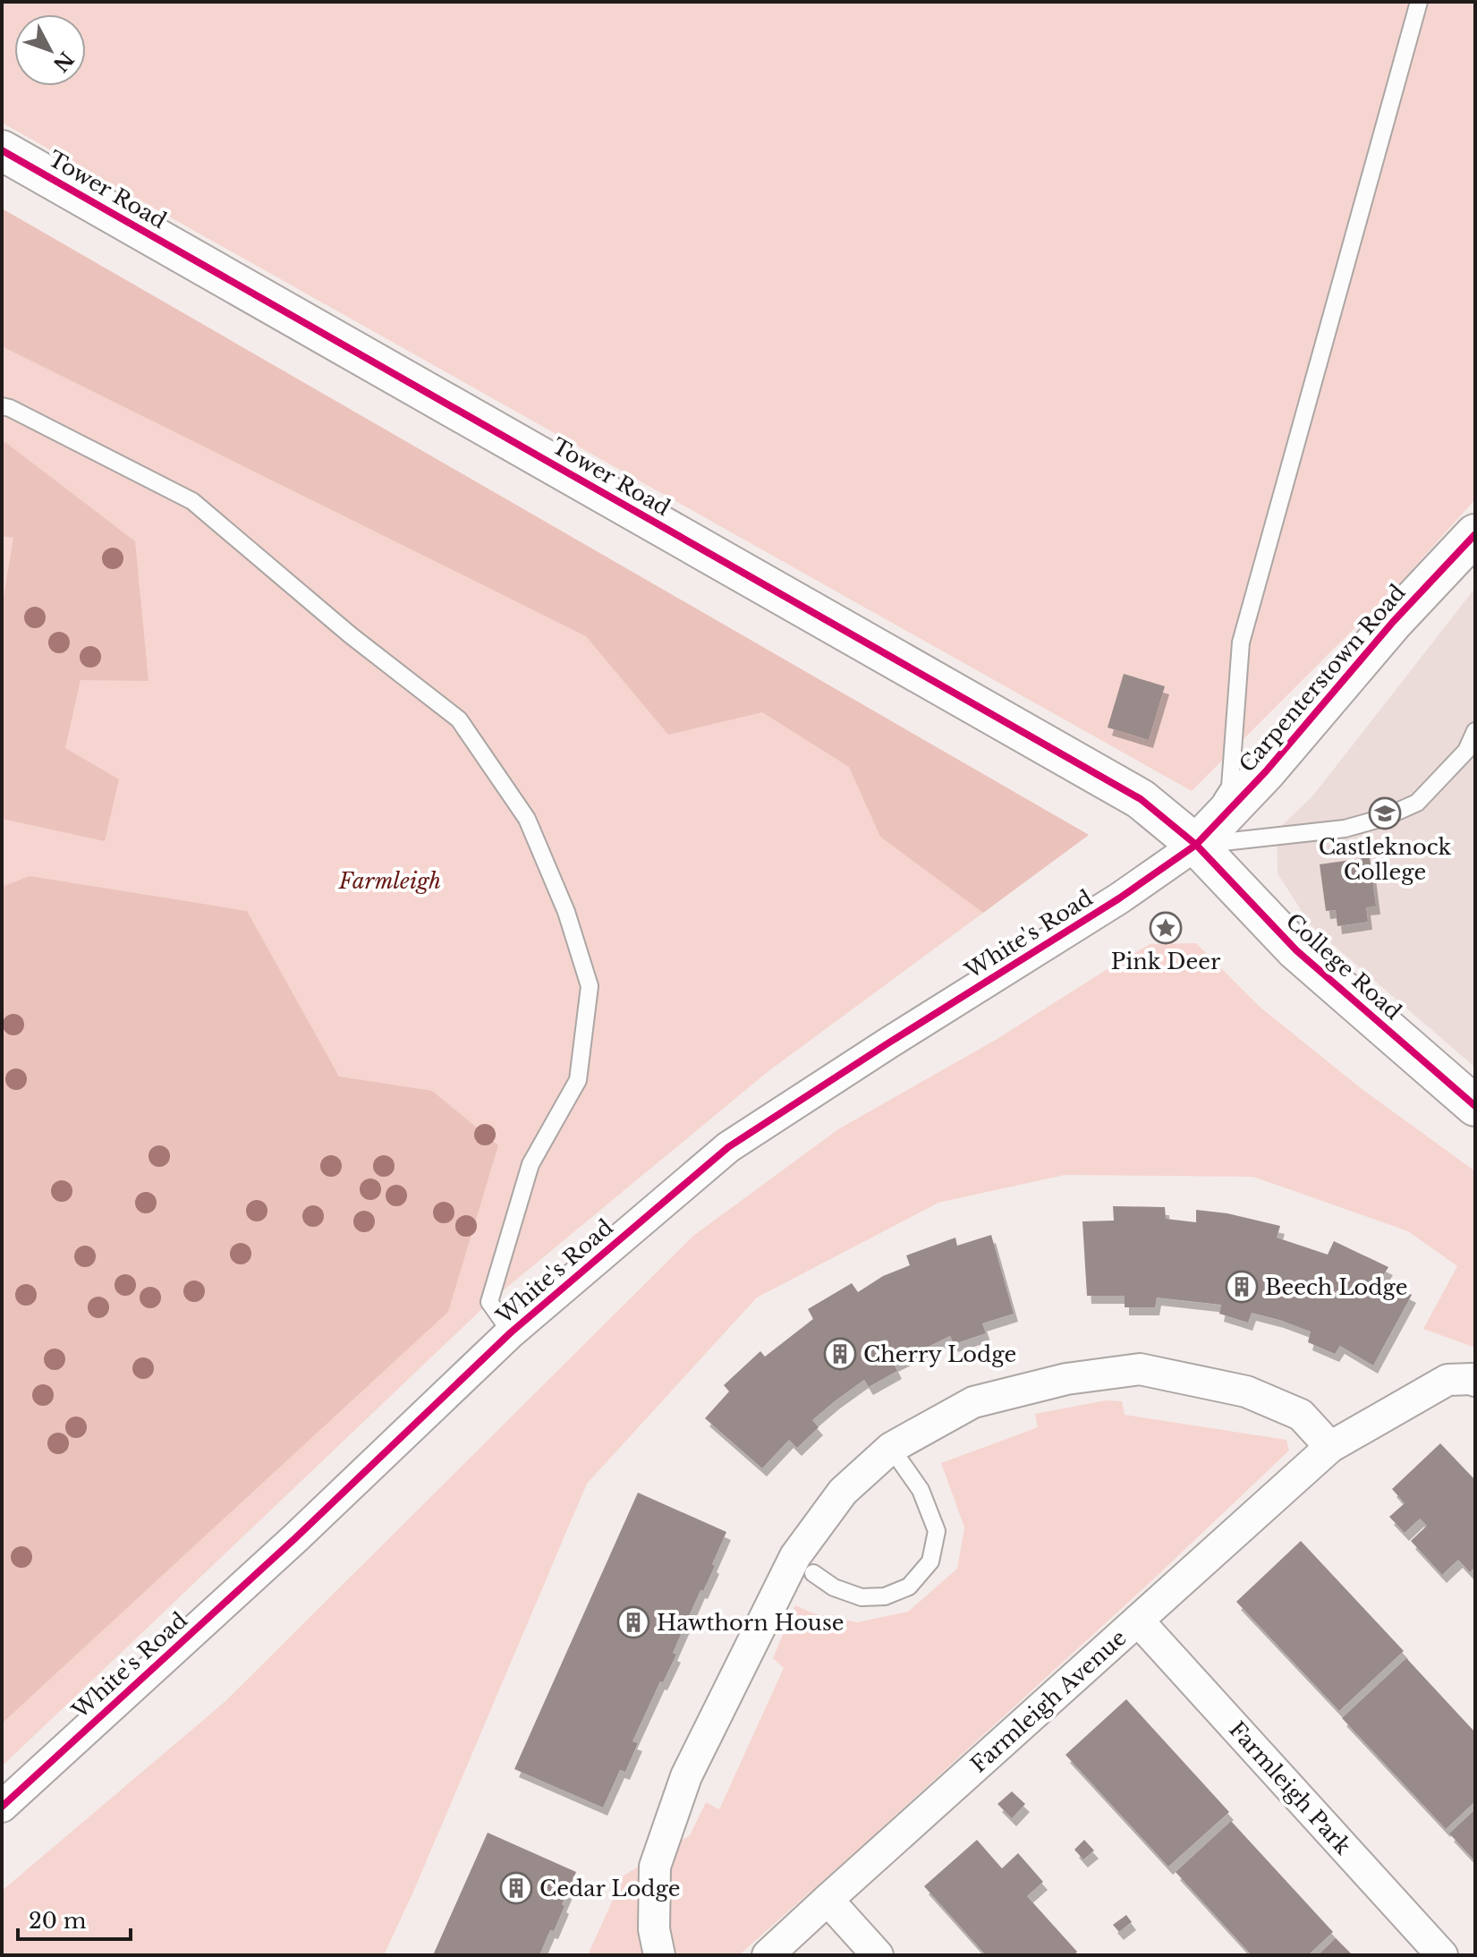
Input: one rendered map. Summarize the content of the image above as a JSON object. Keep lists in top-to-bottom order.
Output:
{
  "streets": {
    "street": [
      "Tower Road",
      "Carpenterstown Road",
      "White's Road",
      "College Road",
      "Farmleigh Avenue",
      "Farmleigh Park"
    ]
  },
  "crossings": [
    ["Tower Road", "Carpenterstown Road"],
    ["Tower Road", "White's Road"],
    ["Tower Road", "College Road"],
    ["Carpenterstown Road", "White's Road"],
    ["Carpenterstown Road", "College Road"],
    ["White's Road", "College Road"],
    ["Farmleigh Avenue", "Farmleigh Park"]
  ],
  "parks": ["Farmleigh"],
  "places": {
    "school or university": ["Castleknock College"],
    "place": ["Pink Deer"],
    "building": [
      "Beech Lodge",
      "Cherry Lodge",
      "Hawthorn House",
      "Cedar Lodge"
    ]
  },
  "scale_bar": "20 m",
  "north": "bottom right"
}
